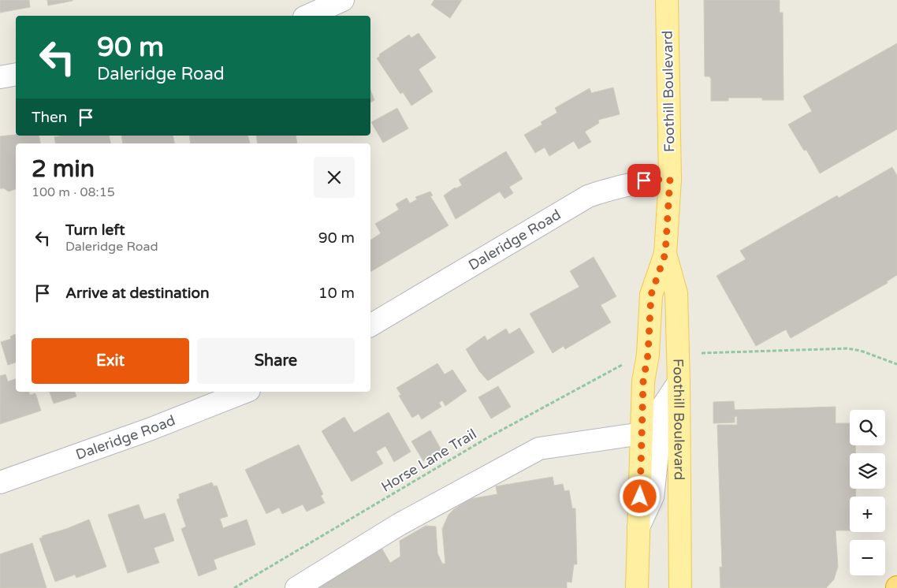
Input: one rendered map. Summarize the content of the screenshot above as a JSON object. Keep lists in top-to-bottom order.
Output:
{
  "streets": {
    "main road": ["Foothill Boulevard"],
    "street": ["Daleridge Road"],
    "path": ["Horse Lane Trail"]
  },
  "crossings": [
    ["Foothill Boulevard", "Daleridge Road"]
  ],
  "page": {
    "turn": ["90 m", "Daleridge Road"],
    "then": "Then",
    "heading": ["2 min", "100 m · 08:15"],
    "list": [
      {
        "name": "Turn left",
        "note": "Daleridge Road",
        "value": "90 m"
      },
      {
        "name": "Arrive at destination",
        "value": "10 m"
      }
    ],
    "buttons": ["Exit", "Share"],
    "map_buttons": ["+", "−"]
  }
}
